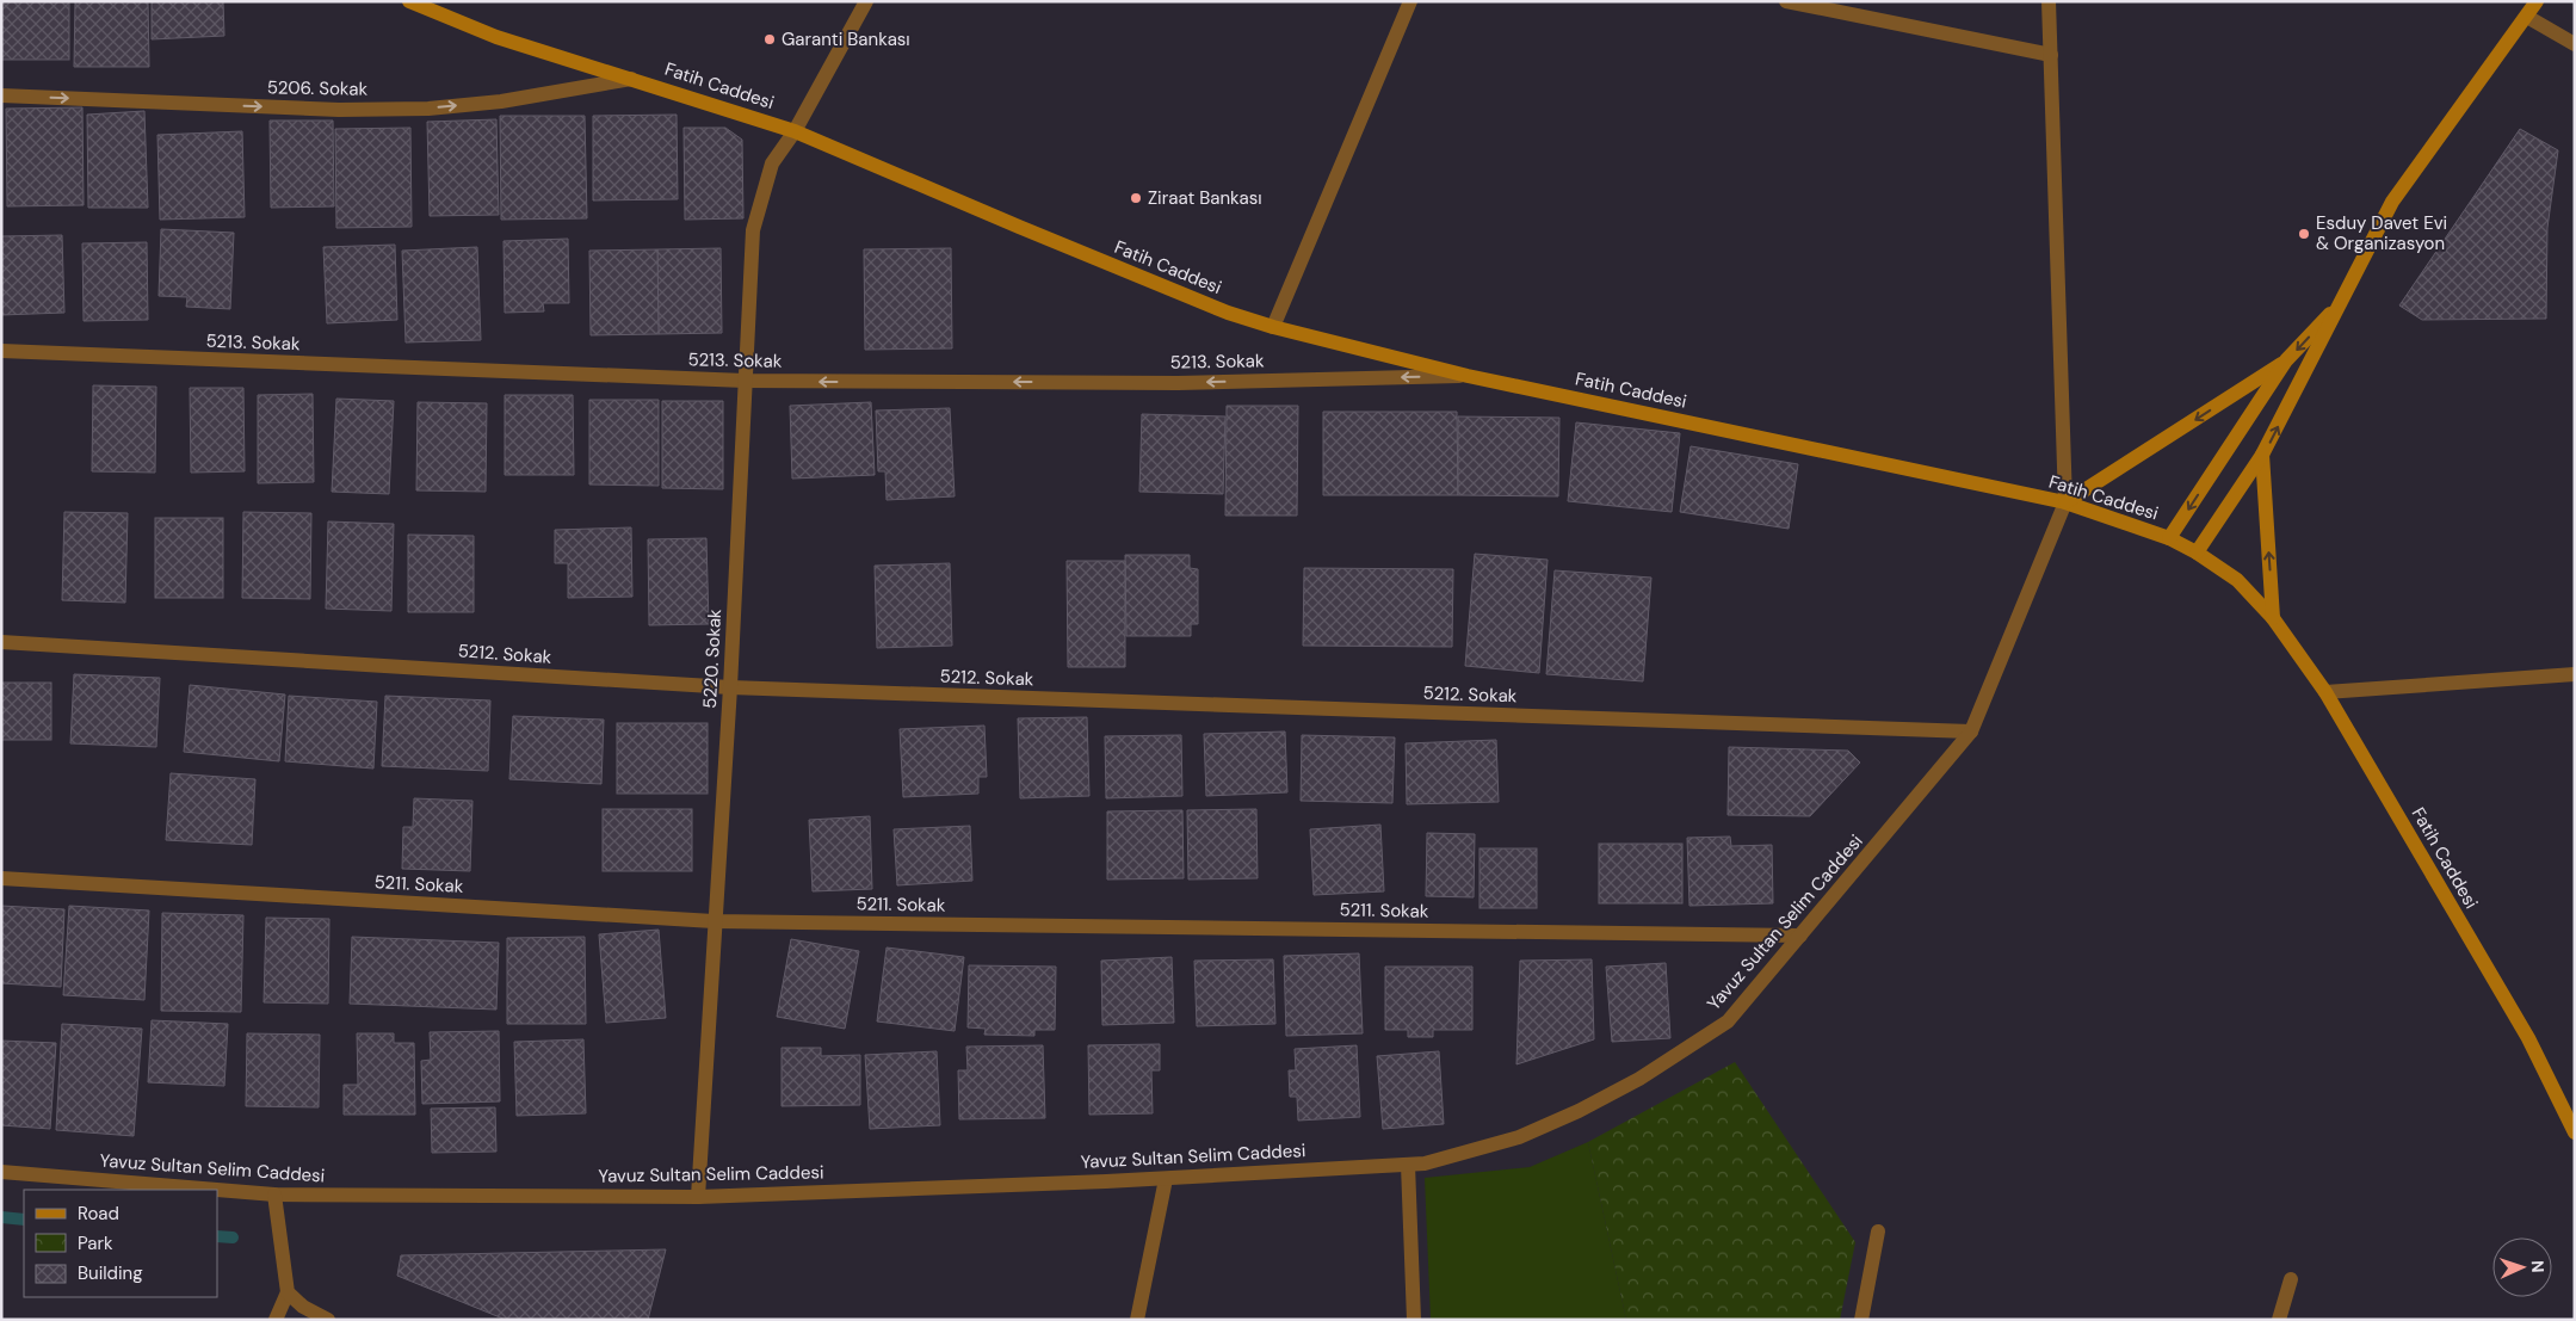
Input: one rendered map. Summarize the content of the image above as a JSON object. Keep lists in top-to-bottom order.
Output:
{
  "streets": {
    "main road": ["Fatih Caddesi"],
    "street": [
      "5206. Sokak",
      "5213. Sokak",
      "5212. Sokak",
      "5220. Sokak",
      "5211. Sokak",
      "Yavuz Sultan Selim Caddesi"
    ]
  },
  "crossings": [
    ["Fatih Caddesi", "5206. Sokak"],
    ["Fatih Caddesi", "5213. Sokak"],
    ["Fatih Caddesi", "5220. Sokak"],
    ["Fatih Caddesi", "Yavuz Sultan Selim Caddesi"],
    ["5213. Sokak", "5220. Sokak"],
    ["5212. Sokak", "5220. Sokak"],
    ["5212. Sokak", "Yavuz Sultan Selim Caddesi"],
    ["5220. Sokak", "5211. Sokak"],
    ["5220. Sokak", "Yavuz Sultan Selim Caddesi"],
    ["5211. Sokak", "Yavuz Sultan Selim Caddesi"]
  ],
  "one_way": ["5206. Sokak", "5213. Sokak"],
  "places": ["Garanti Bankası", "Ziraat Bankası", "Esduy Davet Evi & Organizasyon"],
  "legend": ["Road", "Park", "Building"],
  "north": "right"
}
